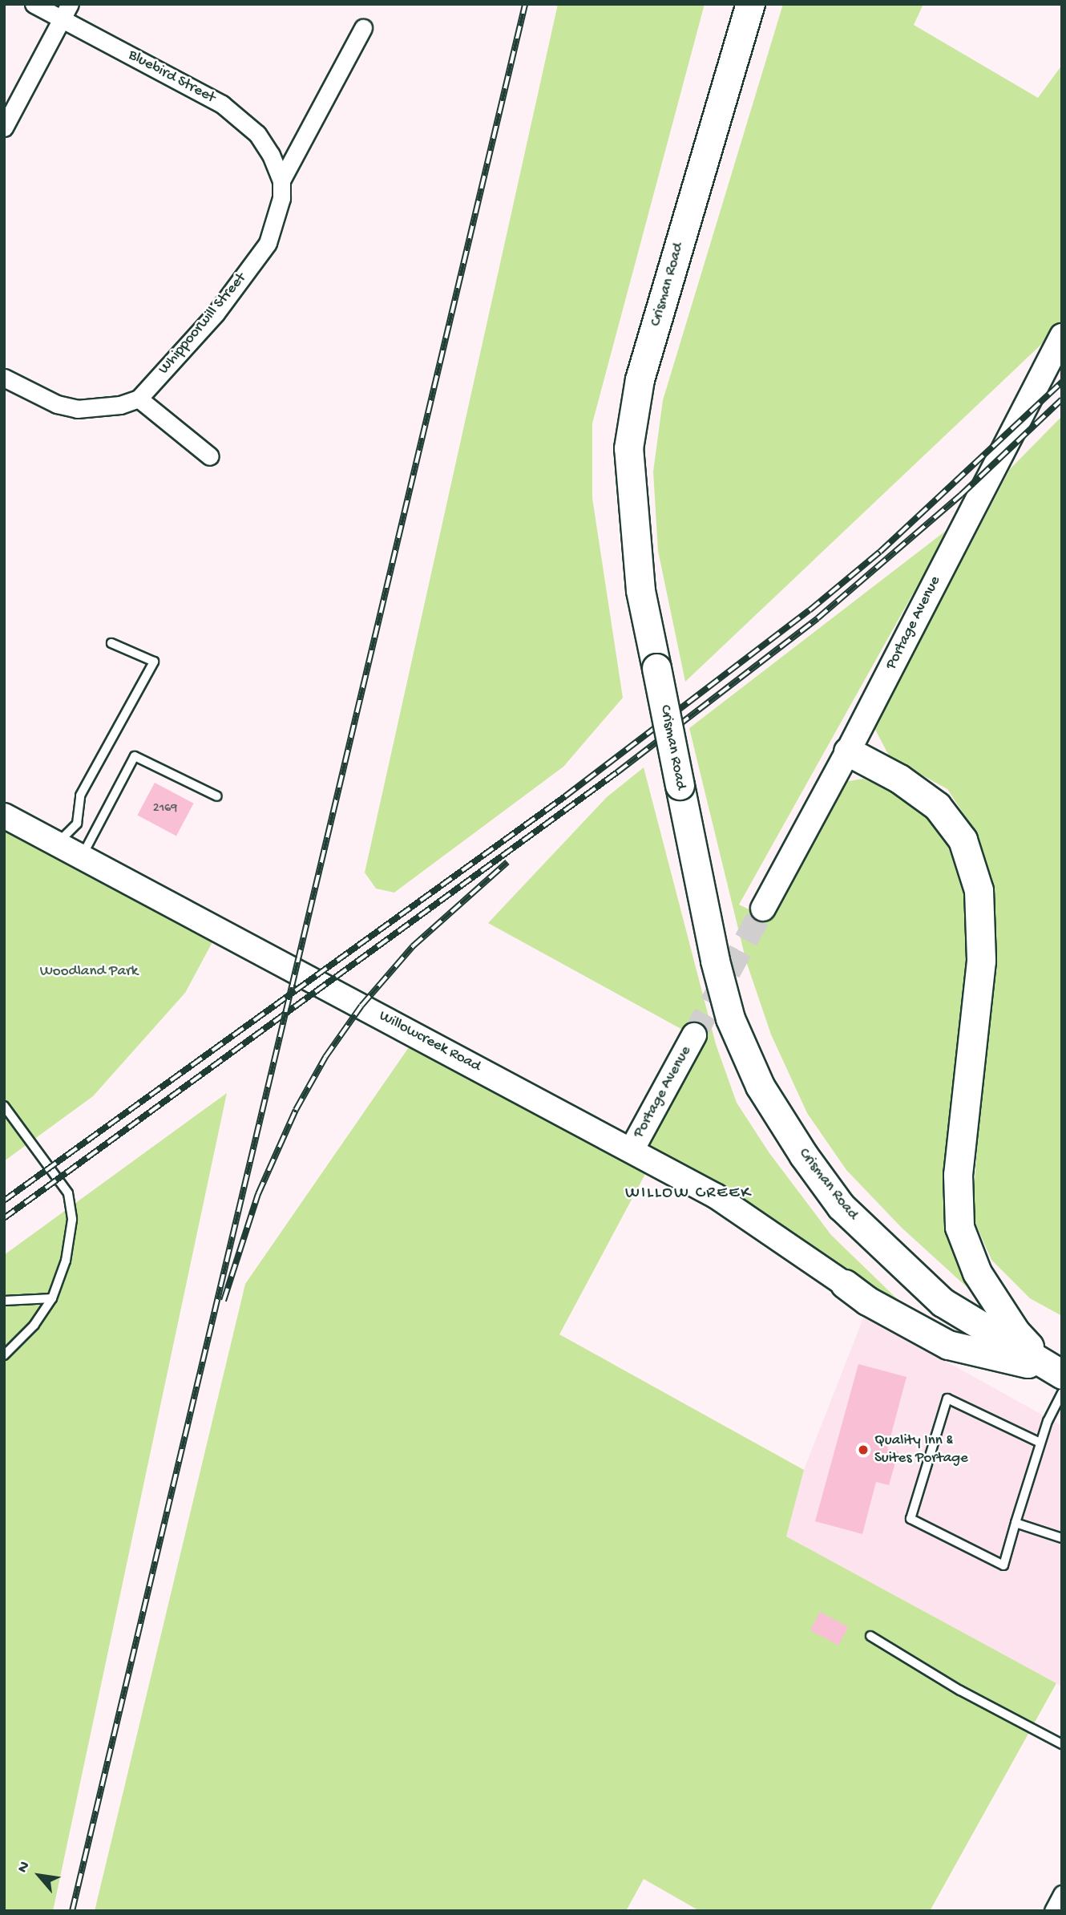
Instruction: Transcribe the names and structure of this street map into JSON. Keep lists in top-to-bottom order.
{
  "streets": {
    "main road": ["Crisman Road"],
    "street": [
      "Bluebird Street",
      "Whippoorwill Street",
      "Portage Avenue",
      "Willowcreek Road"
    ]
  },
  "crossings": [
    ["Bluebird Street", "Whippoorwill Street"],
    ["Portage Avenue", "Willowcreek Road"]
  ],
  "districts": ["WILLOW CREEK"],
  "parks": ["Woodland Park"],
  "places": ["Quality Inn & Suites Portage"],
  "house_numbers": ["2169"],
  "north": "top left"
}
